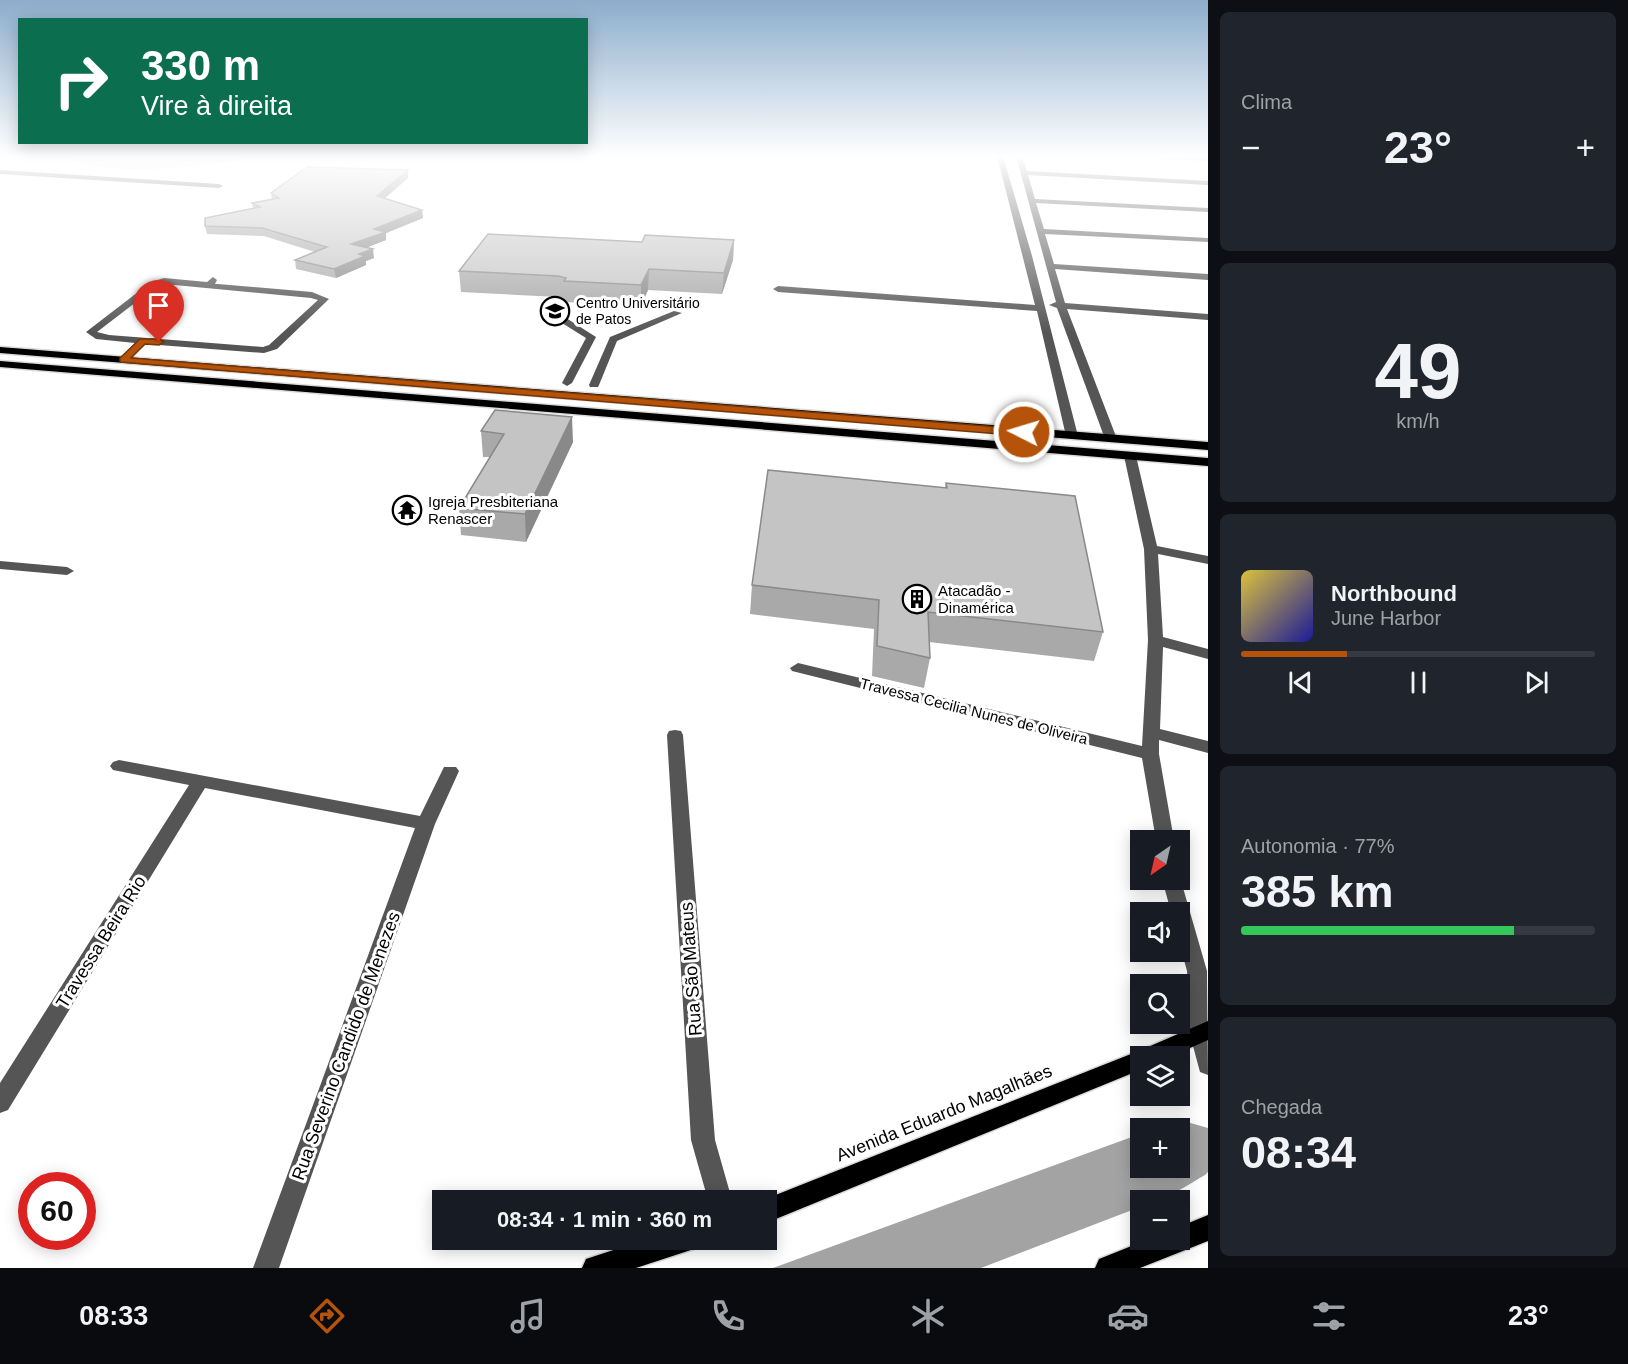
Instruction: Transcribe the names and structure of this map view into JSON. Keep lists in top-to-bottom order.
{
  "streets": {
    "main road": ["Avenida Eduardo Magalhães"],
    "street": [
      "Travessa Cecilia Nunes de Oliveira",
      "Travessa Beira Rio",
      "Rua São Mateus",
      "Rua Severino Candido de Menezes"
    ]
  },
  "places": {
    "school or university": ["Centro Universitário de Patos"],
    "temple": ["Igreja Presbiteriana Renascer"],
    "building": ["Atacadão - Dinamérica"]
  },
  "north": "bottom left",
  "page": {
    "tile": [
      "Clima",
      ["49", "km/h"],
      ["Autonomia · 77%", "385 km"],
      ["Chegada", "08:34"]
    ],
    "turn": ["330 m", "Vire à direita"],
    "heat": ["−", "23°", "+"],
    "song": ["Northbound", "June Harbor"],
    "map_buttons": ["+", "−"],
    "limit": "60",
    "trip": "08:34 · 1 min · 360 m",
    "tabs": ["08:33", "23°"]
  }
}
